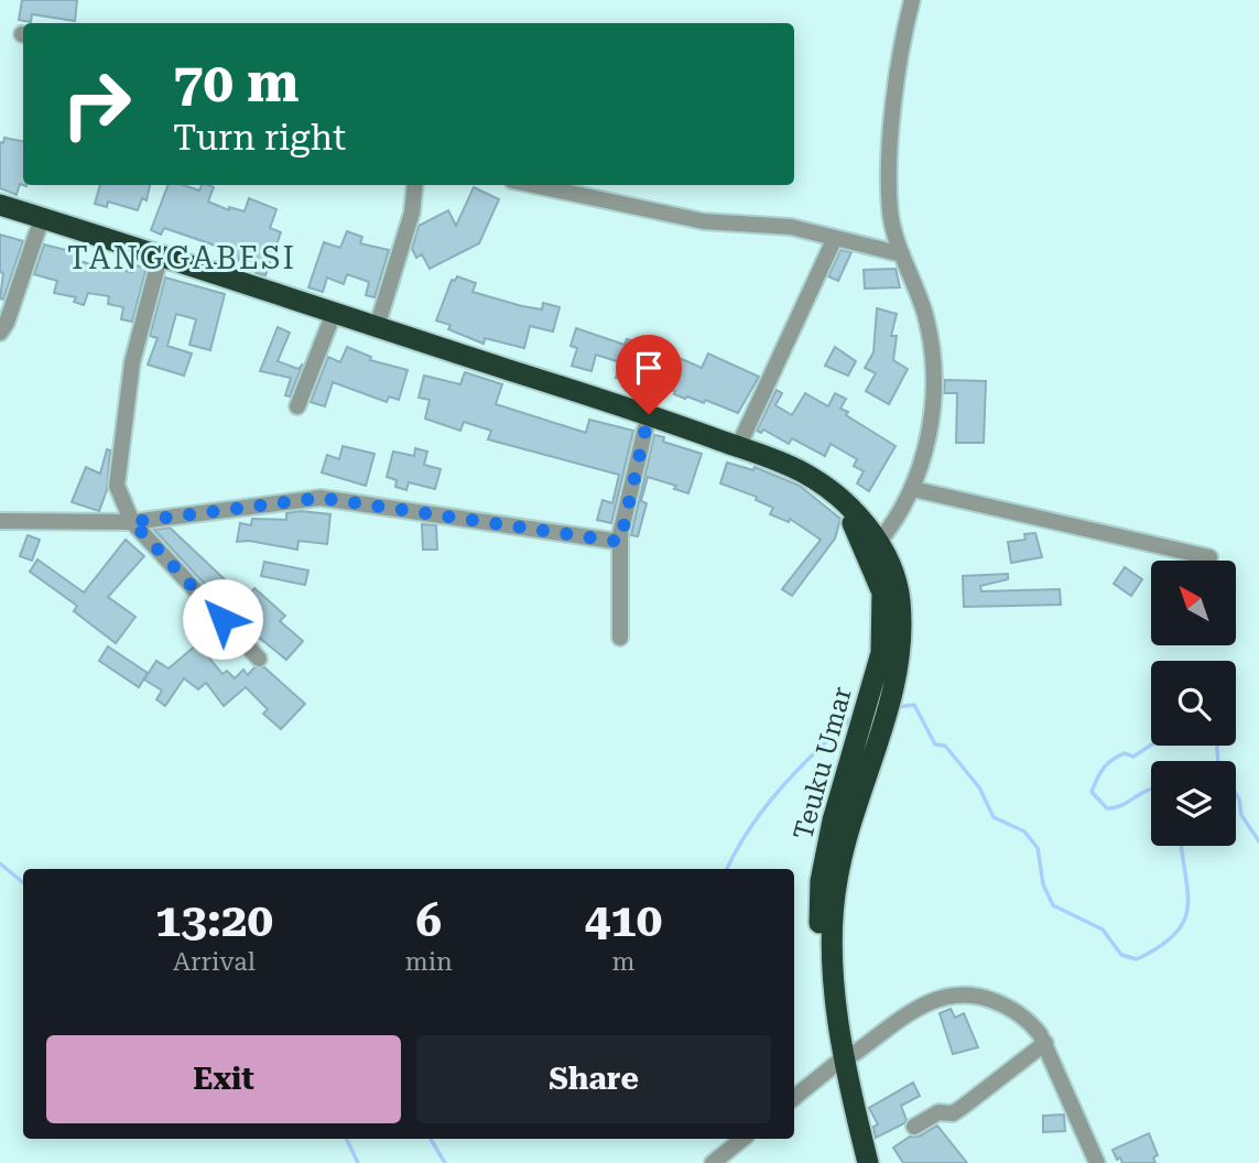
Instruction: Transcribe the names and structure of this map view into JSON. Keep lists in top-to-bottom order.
{
  "streets": {
    "highway": ["Teuku Umar"]
  },
  "districts": ["TANGGABESI"],
  "north": "top left",
  "page": {
    "turn": ["70 m", "Turn right"],
    "eta": [
      "13:20",
      "Arrival",
      "6",
      "min",
      "410",
      "m"
    ],
    "buttons": ["Exit", "Share"]
  }
}
